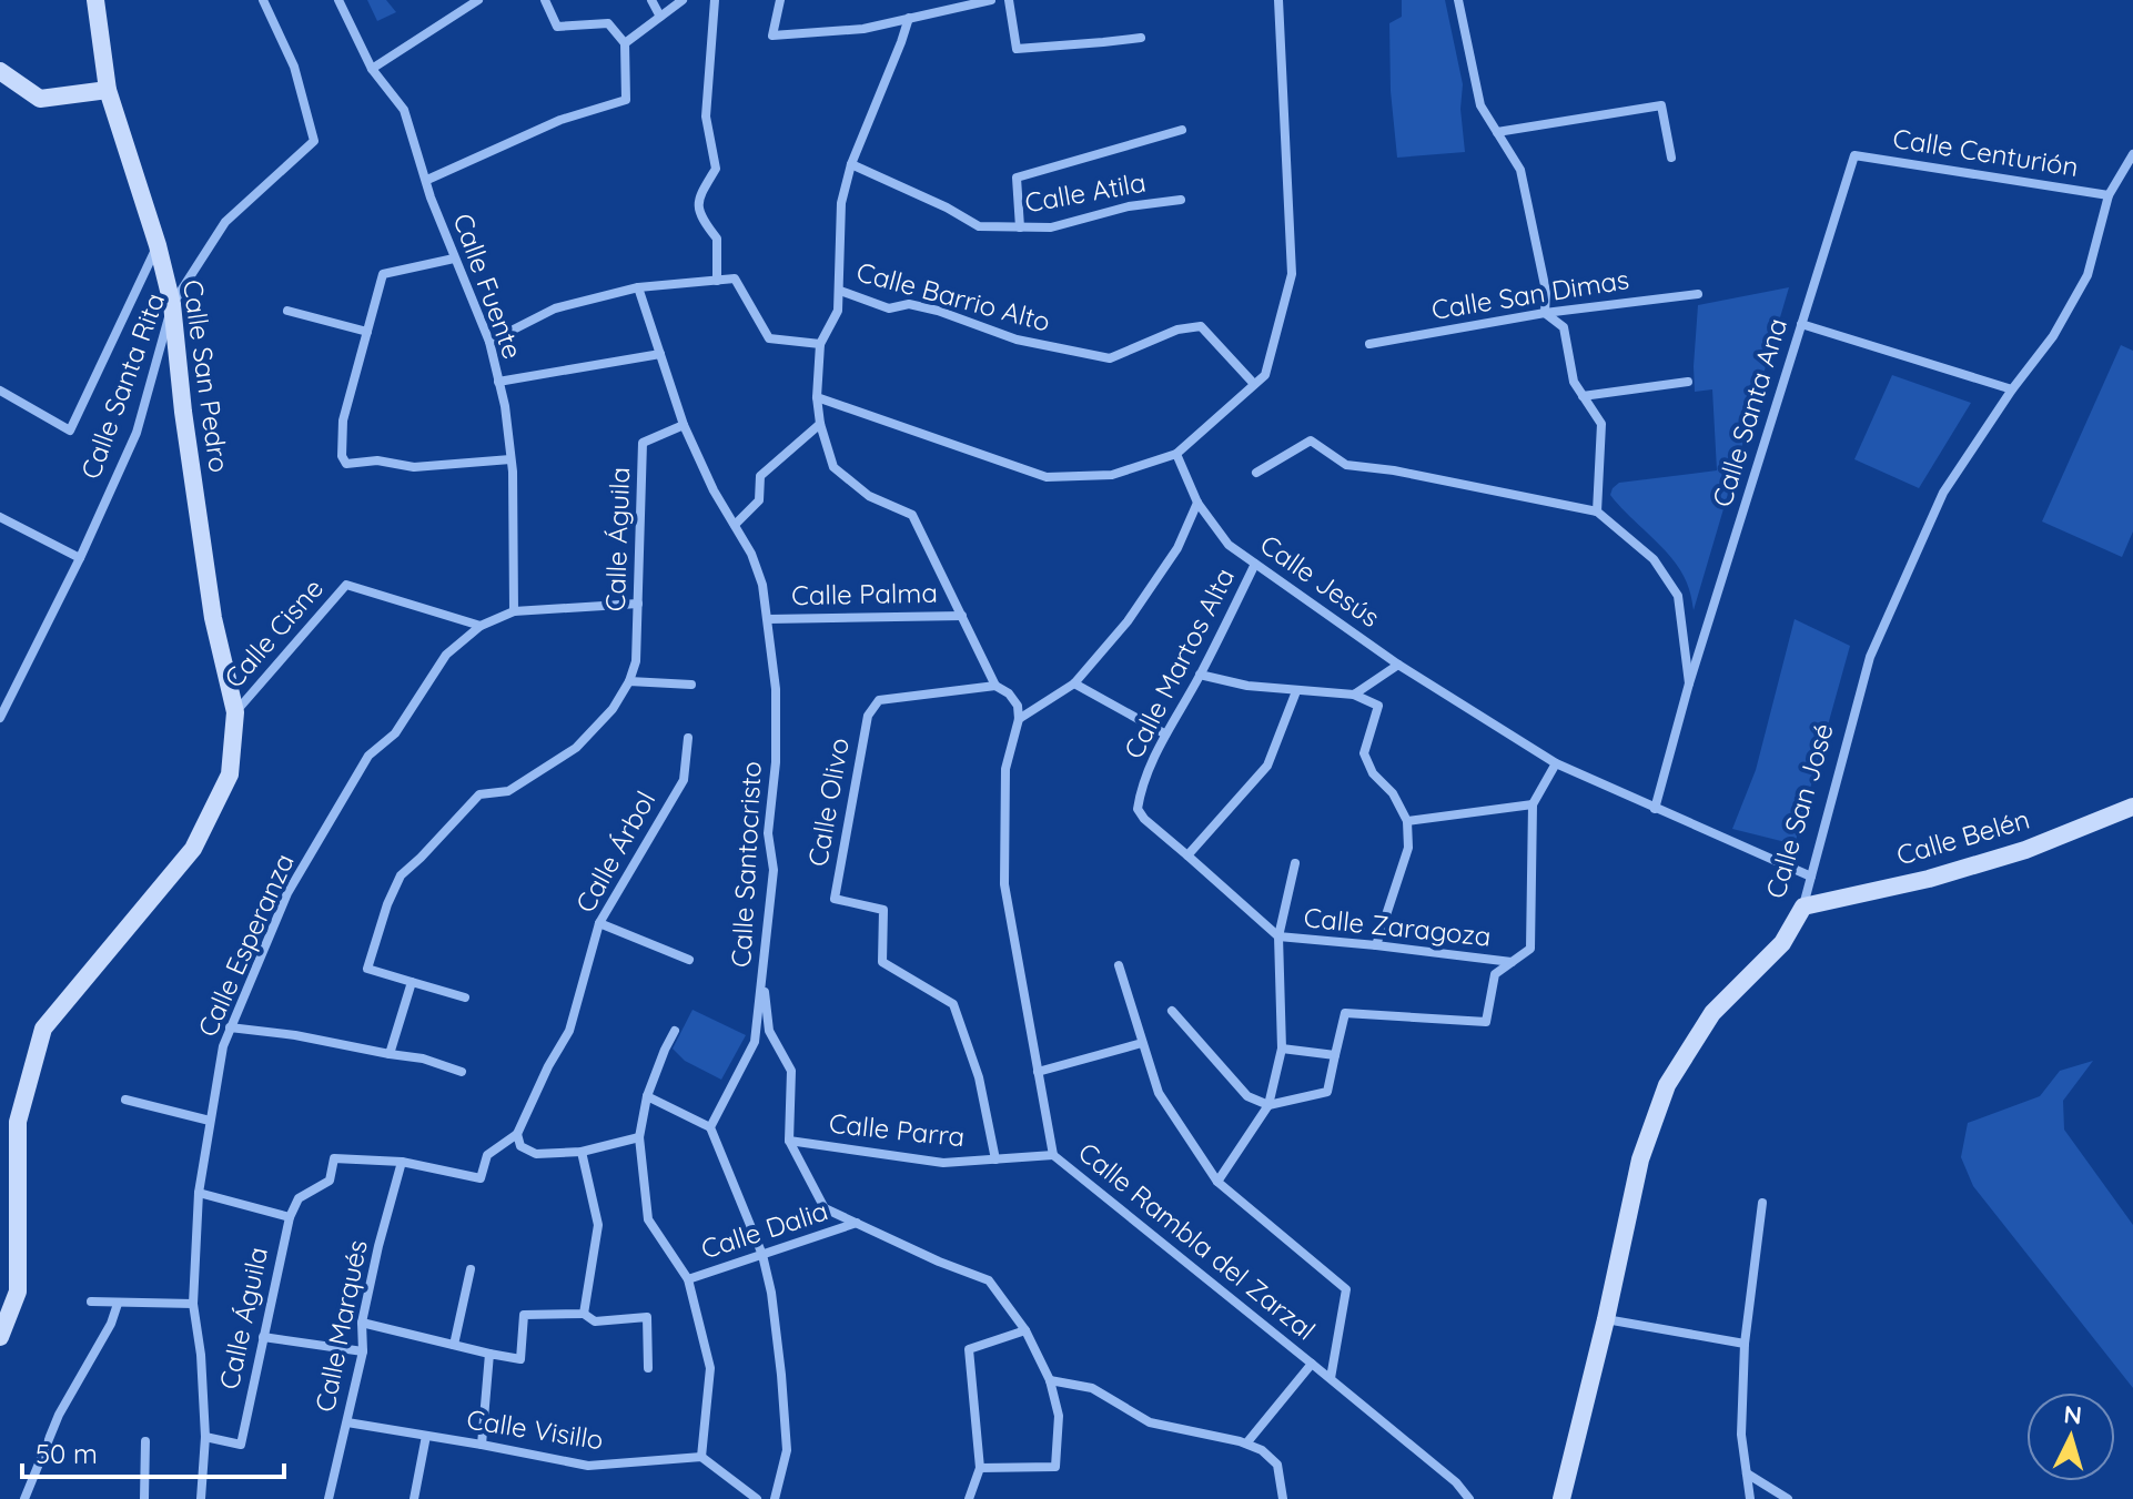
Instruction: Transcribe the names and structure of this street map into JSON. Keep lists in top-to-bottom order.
{
  "streets": {
    "street": [
      "Calle Centurión",
      "Calle Atila",
      "Calle Fuente",
      "Calle San Dimas",
      "Calle Barrio Alto",
      "Calle San Pedro",
      "Calle Santa Rita",
      "Calle Santa Ana",
      "Calle Águila",
      "Calle Jesús",
      "Calle Palma",
      "Calle Cisne",
      "Calle Martos Alta",
      "Calle Olivo",
      "Calle San José",
      "Calle Belén",
      "Calle Árbol",
      "Calle Santocristo",
      "Calle Zaragoza",
      "Calle Esperanza",
      "Calle Parra",
      "Calle Dalia",
      "Calle Rambla del Zarzal",
      "Calle Marqués",
      "Calle Visillo"
    ]
  },
  "crossings": [
    ["Calle Centurión", "Calle Santa Ana"],
    ["Calle Centurión", "Calle San José"],
    ["Calle Atila", "Calle Barrio Alto"],
    ["Calle San Pedro", "Calle Santa Rita"],
    ["Calle San Pedro", "Calle Cisne"],
    ["Calle Santa Ana", "Calle Jesús"],
    ["Calle Águila", "Calle Santocristo"],
    ["Calle Águila", "Calle Esperanza"],
    ["Calle Jesús", "Calle Martos Alta"],
    ["Calle Jesús", "Calle San José"],
    ["Calle Palma", "Calle Santocristo"],
    ["Calle Cisne", "Calle Esperanza"],
    ["Calle Martos Alta", "Calle Zaragoza"],
    ["Calle Olivo", "Calle Parra"],
    ["Calle San José", "Calle Belén"],
    ["Calle Parra", "Calle Rambla del Zarzal"],
    ["Calle Marqués", "Calle Visillo"]
  ],
  "scale_bar": "50 m",
  "north": "top"
}
